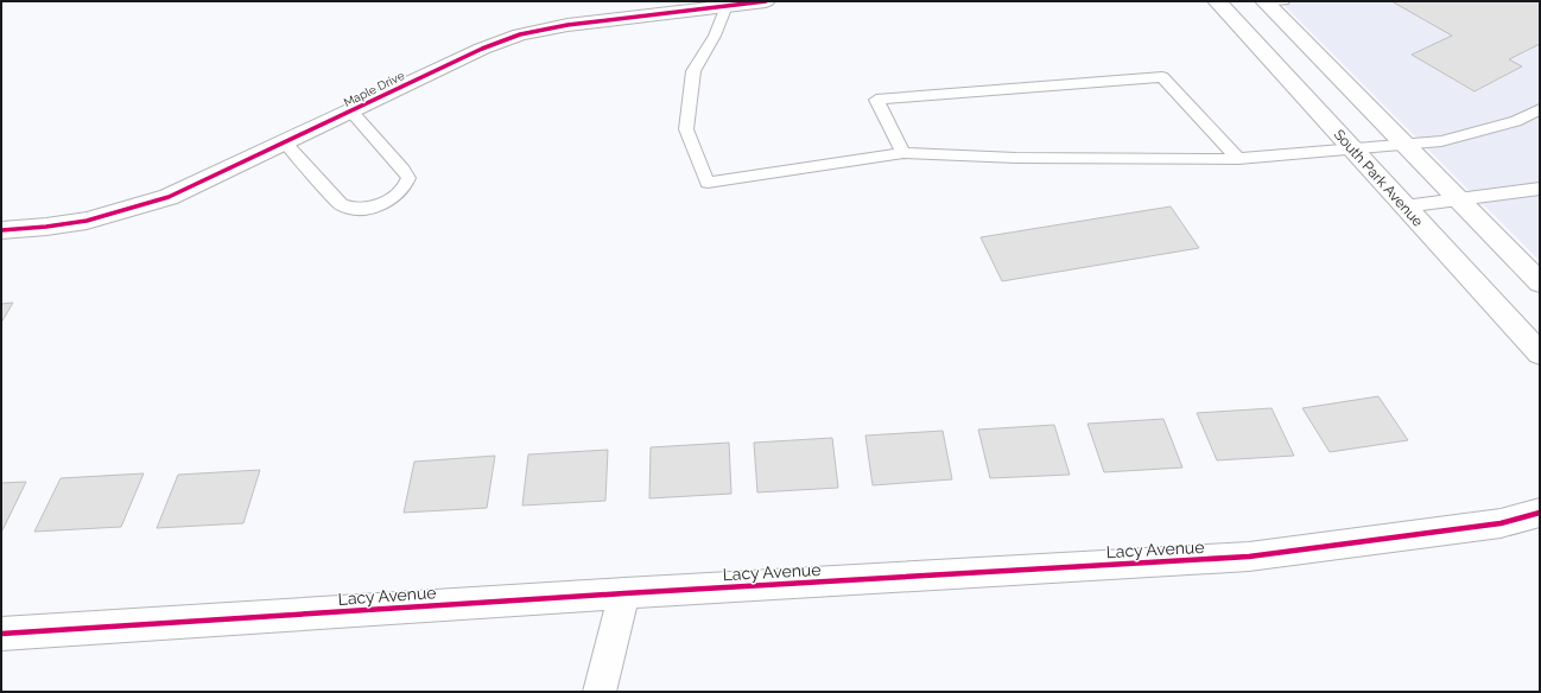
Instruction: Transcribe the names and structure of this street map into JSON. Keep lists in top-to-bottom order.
{
  "streets": {
    "street": ["Maple Drive", "South Park Avenue", "Lacy Avenue"]
  }
}
